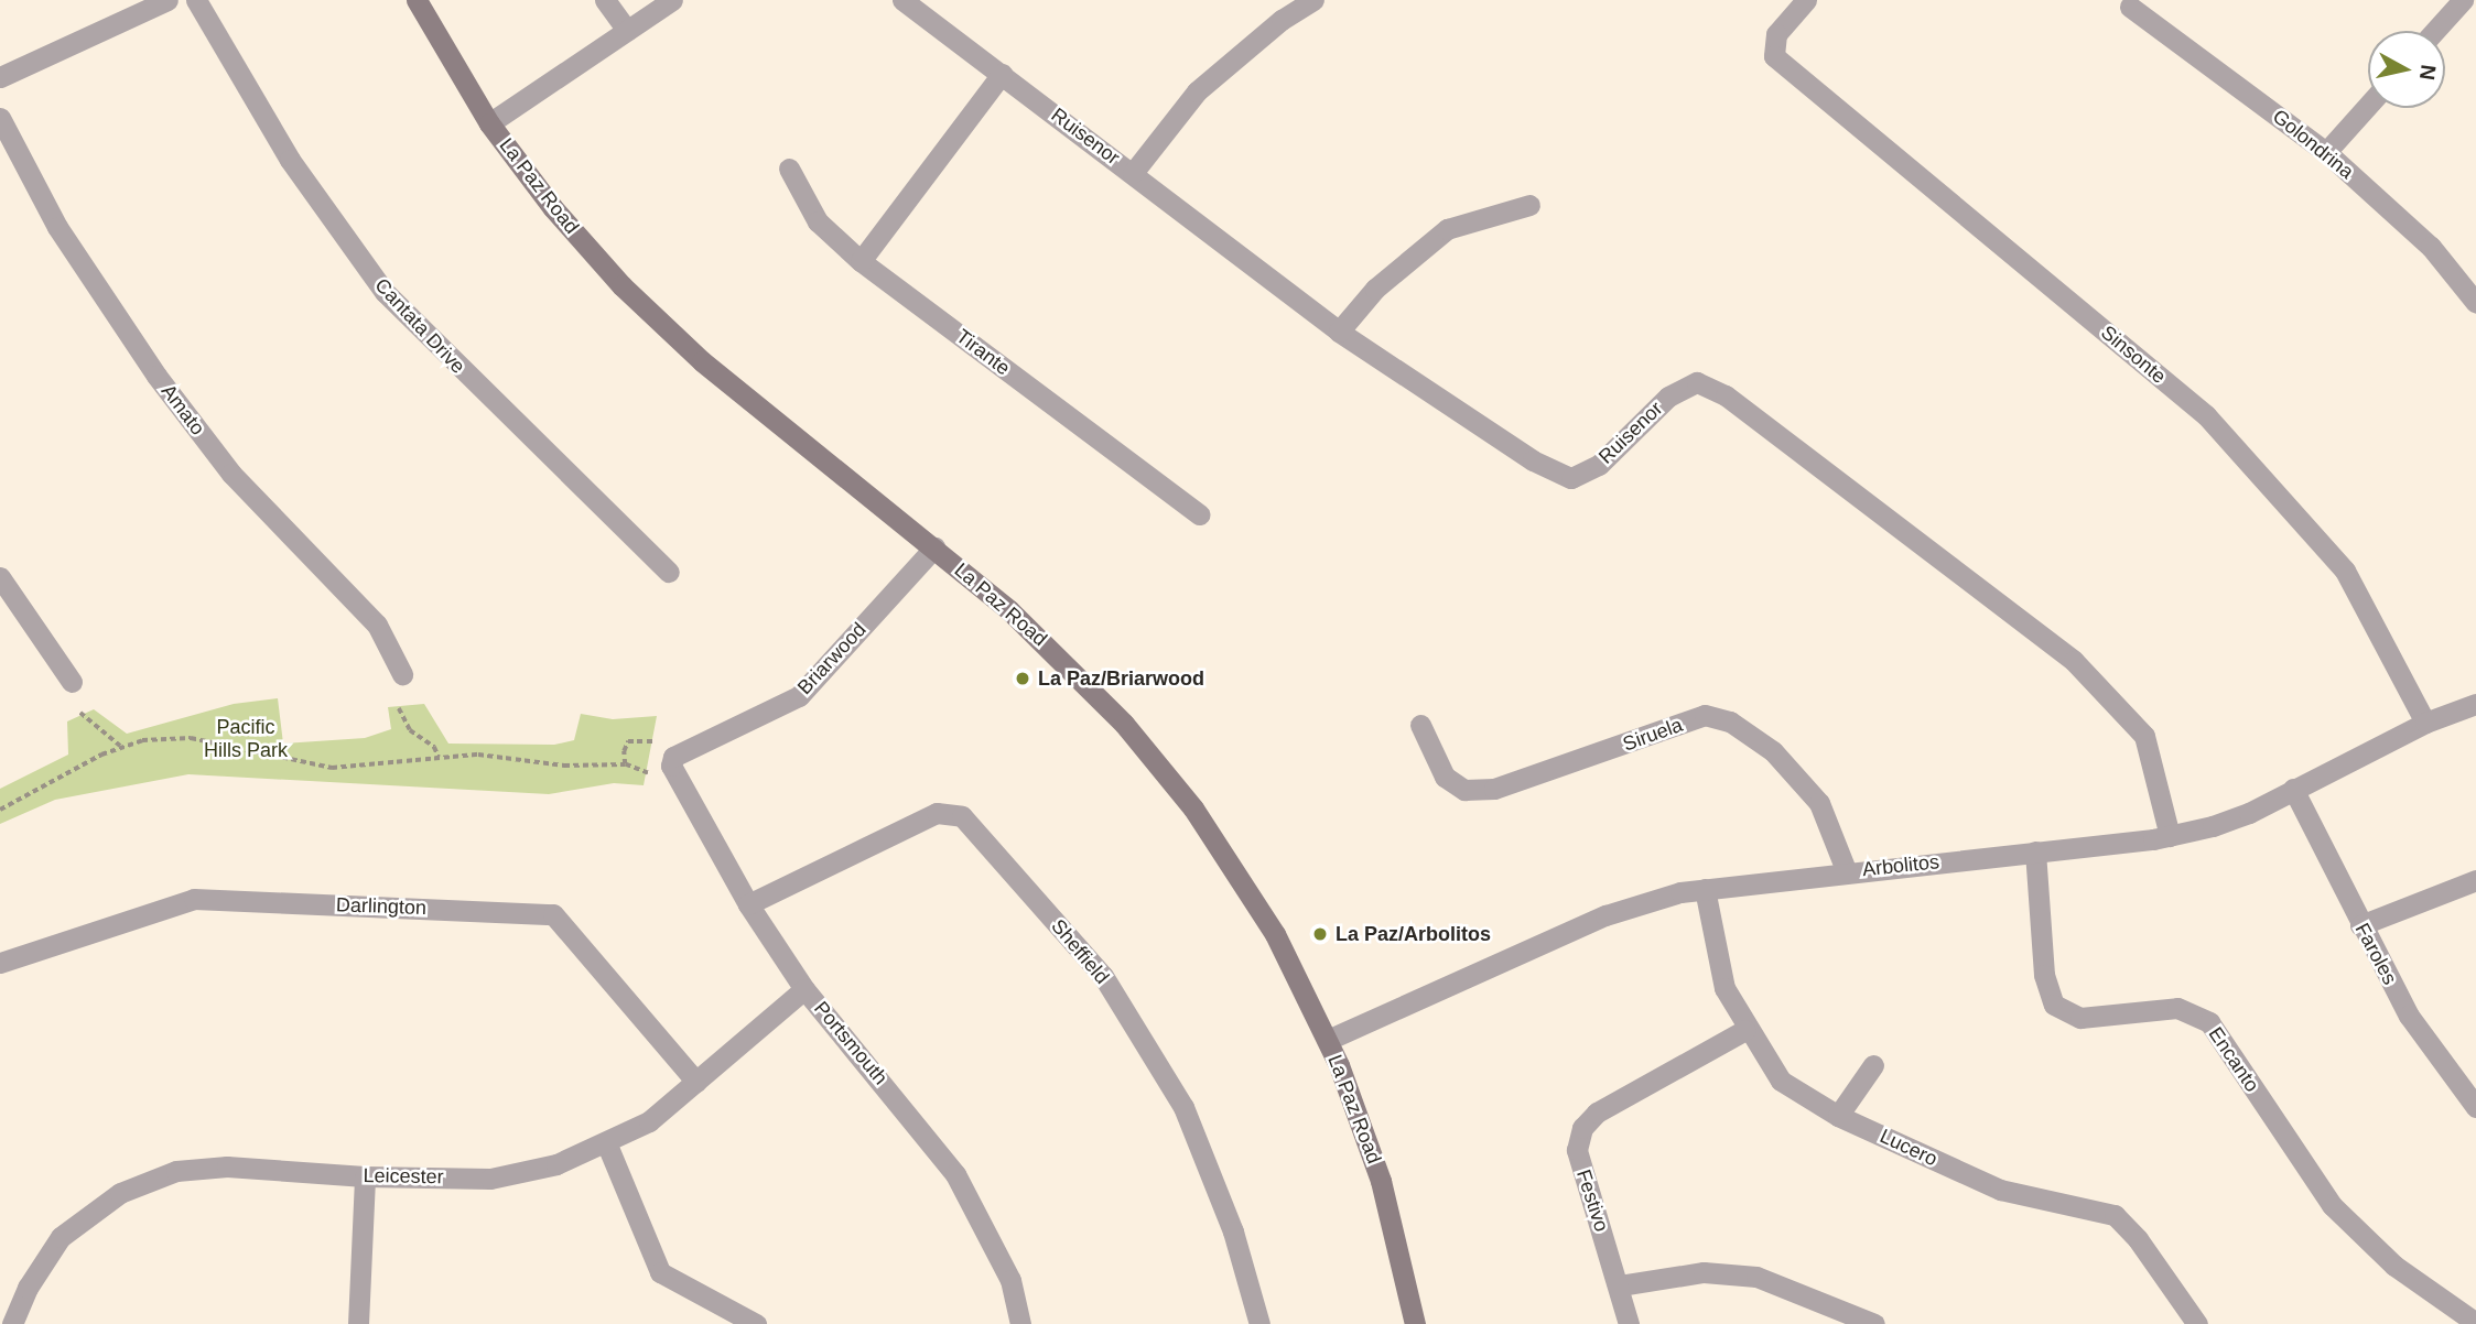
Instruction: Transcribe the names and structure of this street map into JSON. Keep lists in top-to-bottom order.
{
  "streets": {
    "main road": ["La Paz Road"],
    "street": [
      "Ruisenor",
      "Golondrina",
      "Cantata Drive",
      "Tirante",
      "Sinsonte",
      "Amato",
      "Briarwood",
      "Siruela",
      "Arbolitos",
      "Darlington",
      "Sheffield",
      "Faroles",
      "Portsmouth",
      "Encanto",
      "Lucero",
      "Leicester",
      "Festivo"
    ]
  },
  "crossings": [
    ["Ruisenor", "Arbolitos"],
    ["La Paz Road", "Briarwood"],
    ["La Paz Road", "Arbolitos"],
    ["Sinsonte", "Arbolitos"],
    ["Briarwood", "Portsmouth"],
    ["Siruela", "Arbolitos"],
    ["Arbolitos", "Faroles"],
    ["Arbolitos", "Encanto"],
    ["Arbolitos", "Lucero"],
    ["Darlington", "Leicester"],
    ["Sheffield", "Portsmouth"],
    ["Portsmouth", "Leicester"],
    ["Lucero", "Festivo"]
  ],
  "parks": ["Pacific Hills Park"],
  "places": ["La Paz/Briarwood", "La Paz/Arbolitos"],
  "north": "right"
}
